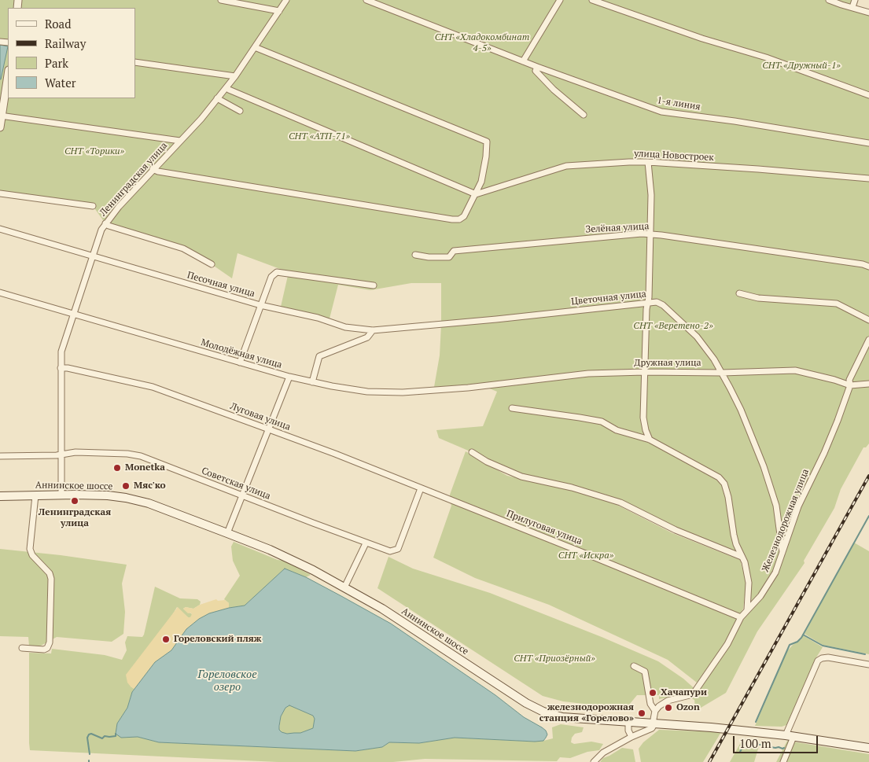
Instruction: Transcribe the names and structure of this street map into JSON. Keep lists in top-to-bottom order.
{
  "streets": {
    "main road": ["Аннинское шоссе"],
    "street": [
      "1-я линия",
      "улица Новостроек",
      "Ленинградская улица",
      "Зелёная улица",
      "Песочная улица",
      "Цветочная улица",
      "Молодёжная улица",
      "Дружная улица",
      "Луговая улица",
      "Советская улица",
      "Железнодорожная улица",
      "Прилуговая улица"
    ]
  },
  "crossings": [
    ["Ленинградская улица", "Песочная улица"],
    ["Ленинградская улица", "Молодёжная улица"],
    ["Ленинградская улица", "Луговая улица"],
    ["Ленинградская улица", "Советская улица"],
    ["Ленинградская улица", "Аннинское шоссе"],
    ["Песочная улица", "Цветочная улица"],
    ["Цветочная улица", "Дружная улица"],
    ["Цветочная улица", "Железнодорожная улица"],
    ["Молодёжная улица", "Дружная улица"],
    ["Дружная улица", "Железнодорожная улица"],
    ["Луговая улица", "Советская улица"],
    ["Луговая улица", "Прилуговая улица"],
    ["Железнодорожная улица", "Прилуговая улица"]
  ],
  "water": ["Гореловское озеро"],
  "parks": [
    "СНТ «Хладокомбинат 4-5»",
    "СНТ «Дружный-1»",
    "СНТ «АТП-71»",
    "СНТ «Торики»",
    "СНТ «Веретено-2»",
    "СНТ «Искра»",
    "СНТ «Приозёрный»"
  ],
  "places": [
    "Monetka",
    "Мяс'ко",
    "Ленинградская улица",
    "Гореловский пляж",
    "Хачапури",
    "Ozon",
    "железнодорожная станция «Горелово»"
  ],
  "legend": [
    "Road",
    "Railway",
    "Park",
    "Water"
  ],
  "scale_bar": "100 m"
}
